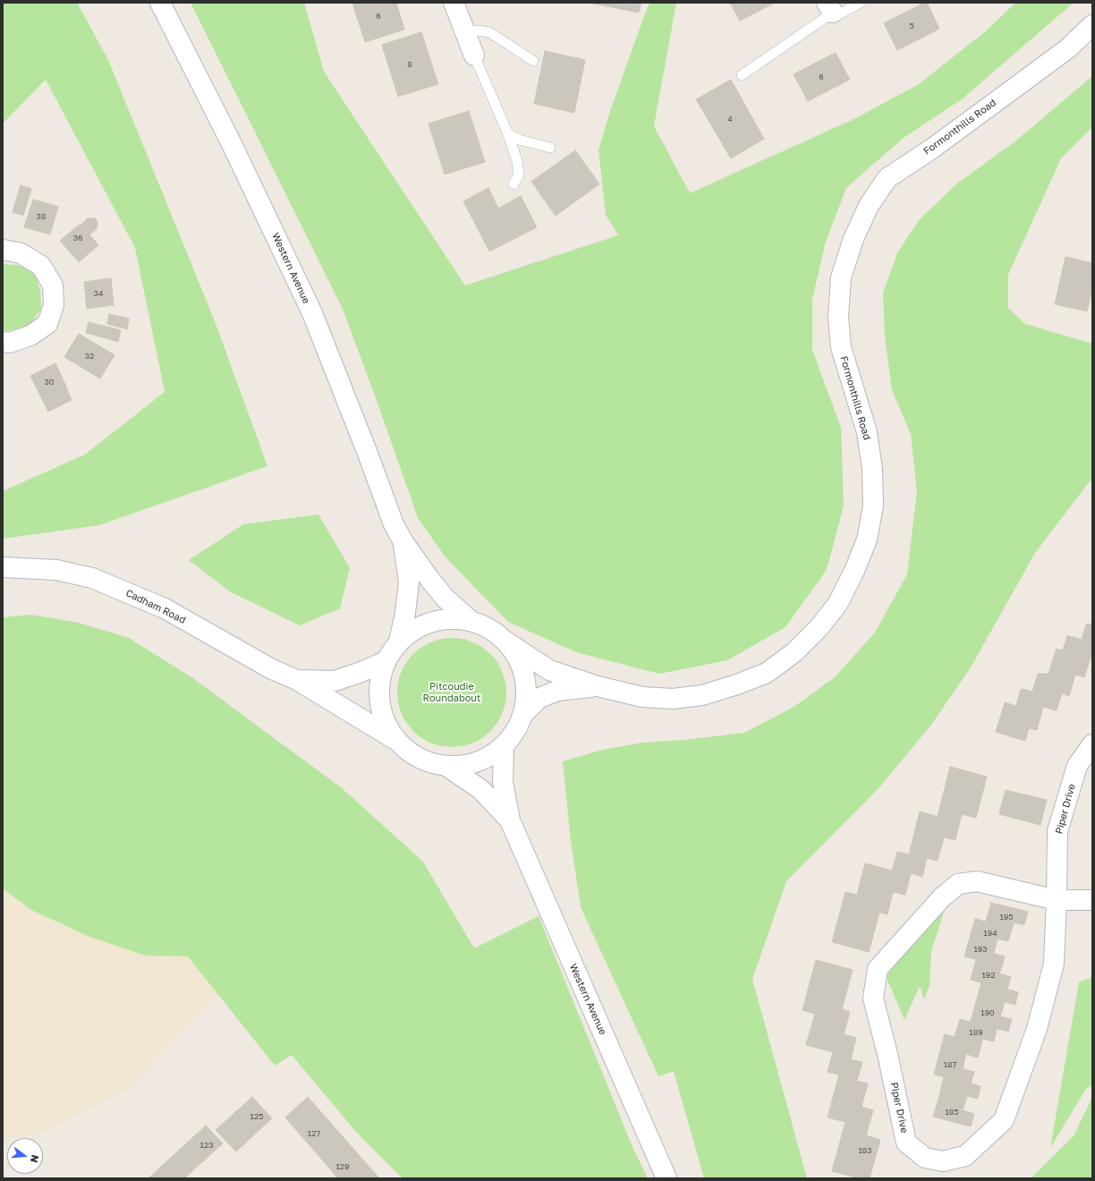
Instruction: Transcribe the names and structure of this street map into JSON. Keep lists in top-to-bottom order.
{
  "streets": {
    "street": [
      "Formonthills Road",
      "Western Avenue",
      "Cadham Road",
      "Piper Drive"
    ]
  },
  "parks": ["Pitcoudie Roundabout"],
  "house_numbers": [
    "6",
    "5",
    "8",
    "6",
    "4",
    "38",
    "36",
    "34",
    "32",
    "30",
    "195",
    "194",
    "193",
    "192",
    "190",
    "189",
    "187",
    "185",
    "125",
    "127",
    "123",
    "183",
    "129"
  ],
  "north": "right"
}
